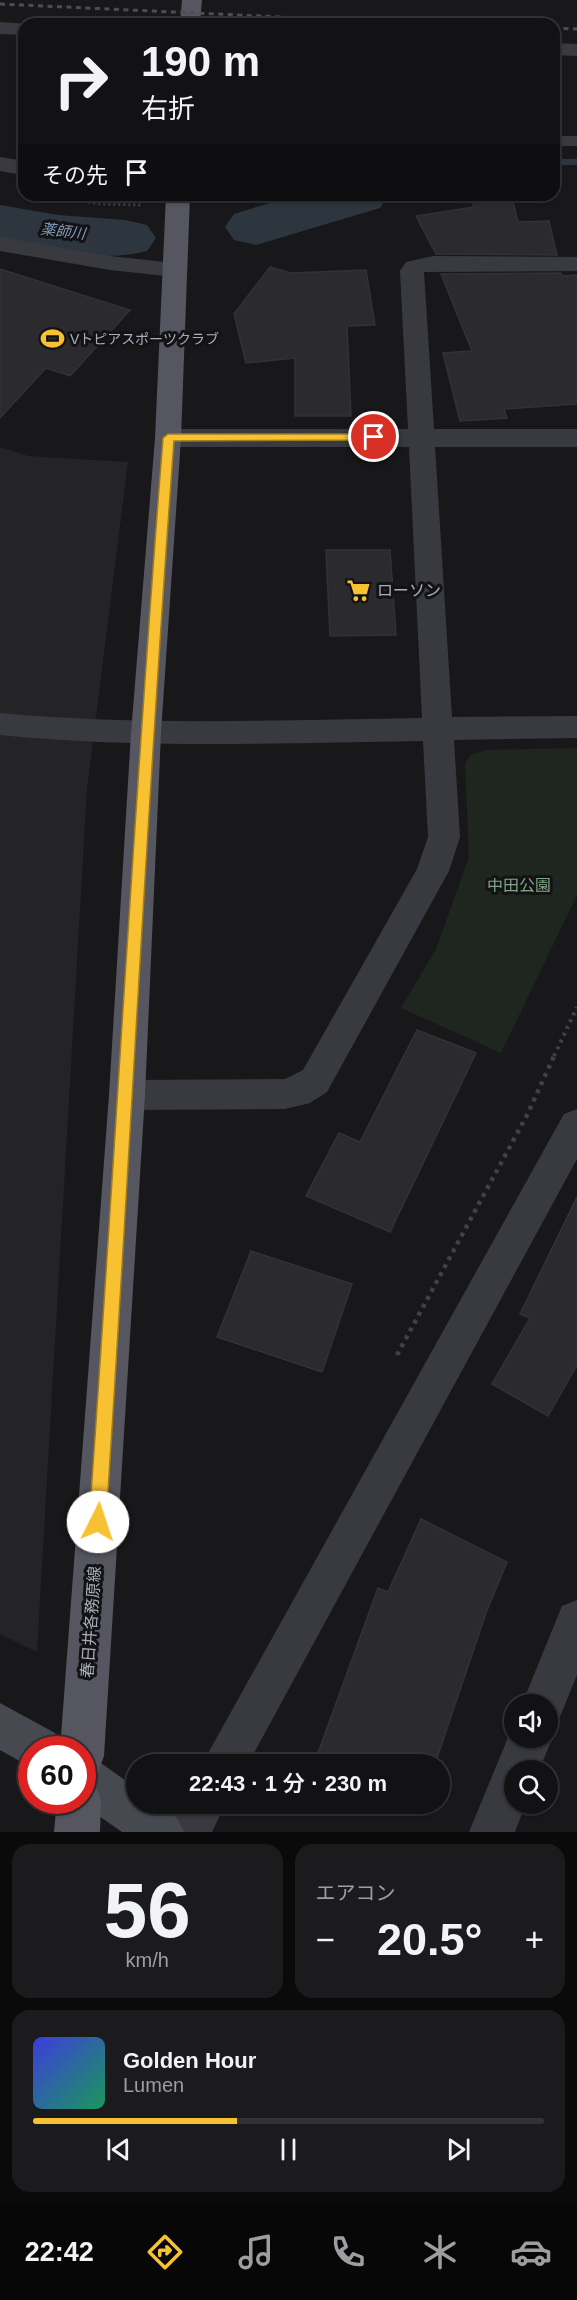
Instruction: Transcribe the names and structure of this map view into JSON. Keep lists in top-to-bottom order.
{
  "streets": {
    "main road": ["春日井各務原線"]
  },
  "water": ["薬師川"],
  "parks": ["中田公園"],
  "places": {
    "sports": ["Vトピアスポーツクラブ"],
    "supermarket": ["ローソン"]
  },
  "page": {
    "turn": ["190 m", "右折"],
    "then": "その先",
    "limit": "60",
    "trip": "22:43 · 1 分 · 230 m",
    "tile": [
      ["56", "km/h"],
      "エアコン"
    ],
    "heat": ["−", "20.5°", "+"],
    "song": ["Golden Hour", "Lumen"],
    "tabs": "22:42"
  }
}
